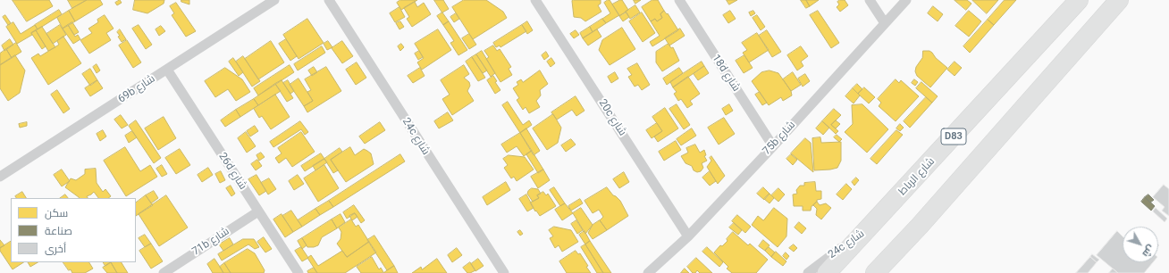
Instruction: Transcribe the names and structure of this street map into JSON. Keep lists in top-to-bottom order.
{
  "streets": {
    "highway": ["D83", "شارع الرباط"],
    "street": [
      "18d شارع",
      "69b شارع",
      "20c شارع",
      "24c شارع",
      "75b شارع",
      "26d شارع",
      "71b شارع"
    ]
  },
  "crossings": [
    ["18d شارع", "75b شارع"],
    ["69b شارع", "26d شارع"],
    ["20c شارع", "75b شارع"],
    ["24c شارع", "شارع الرباط"],
    ["26d شارع", "71b شارع"]
  ],
  "legend": ["سكن", "صناعة", "أخرى"],
  "north": "bottom right"
}
